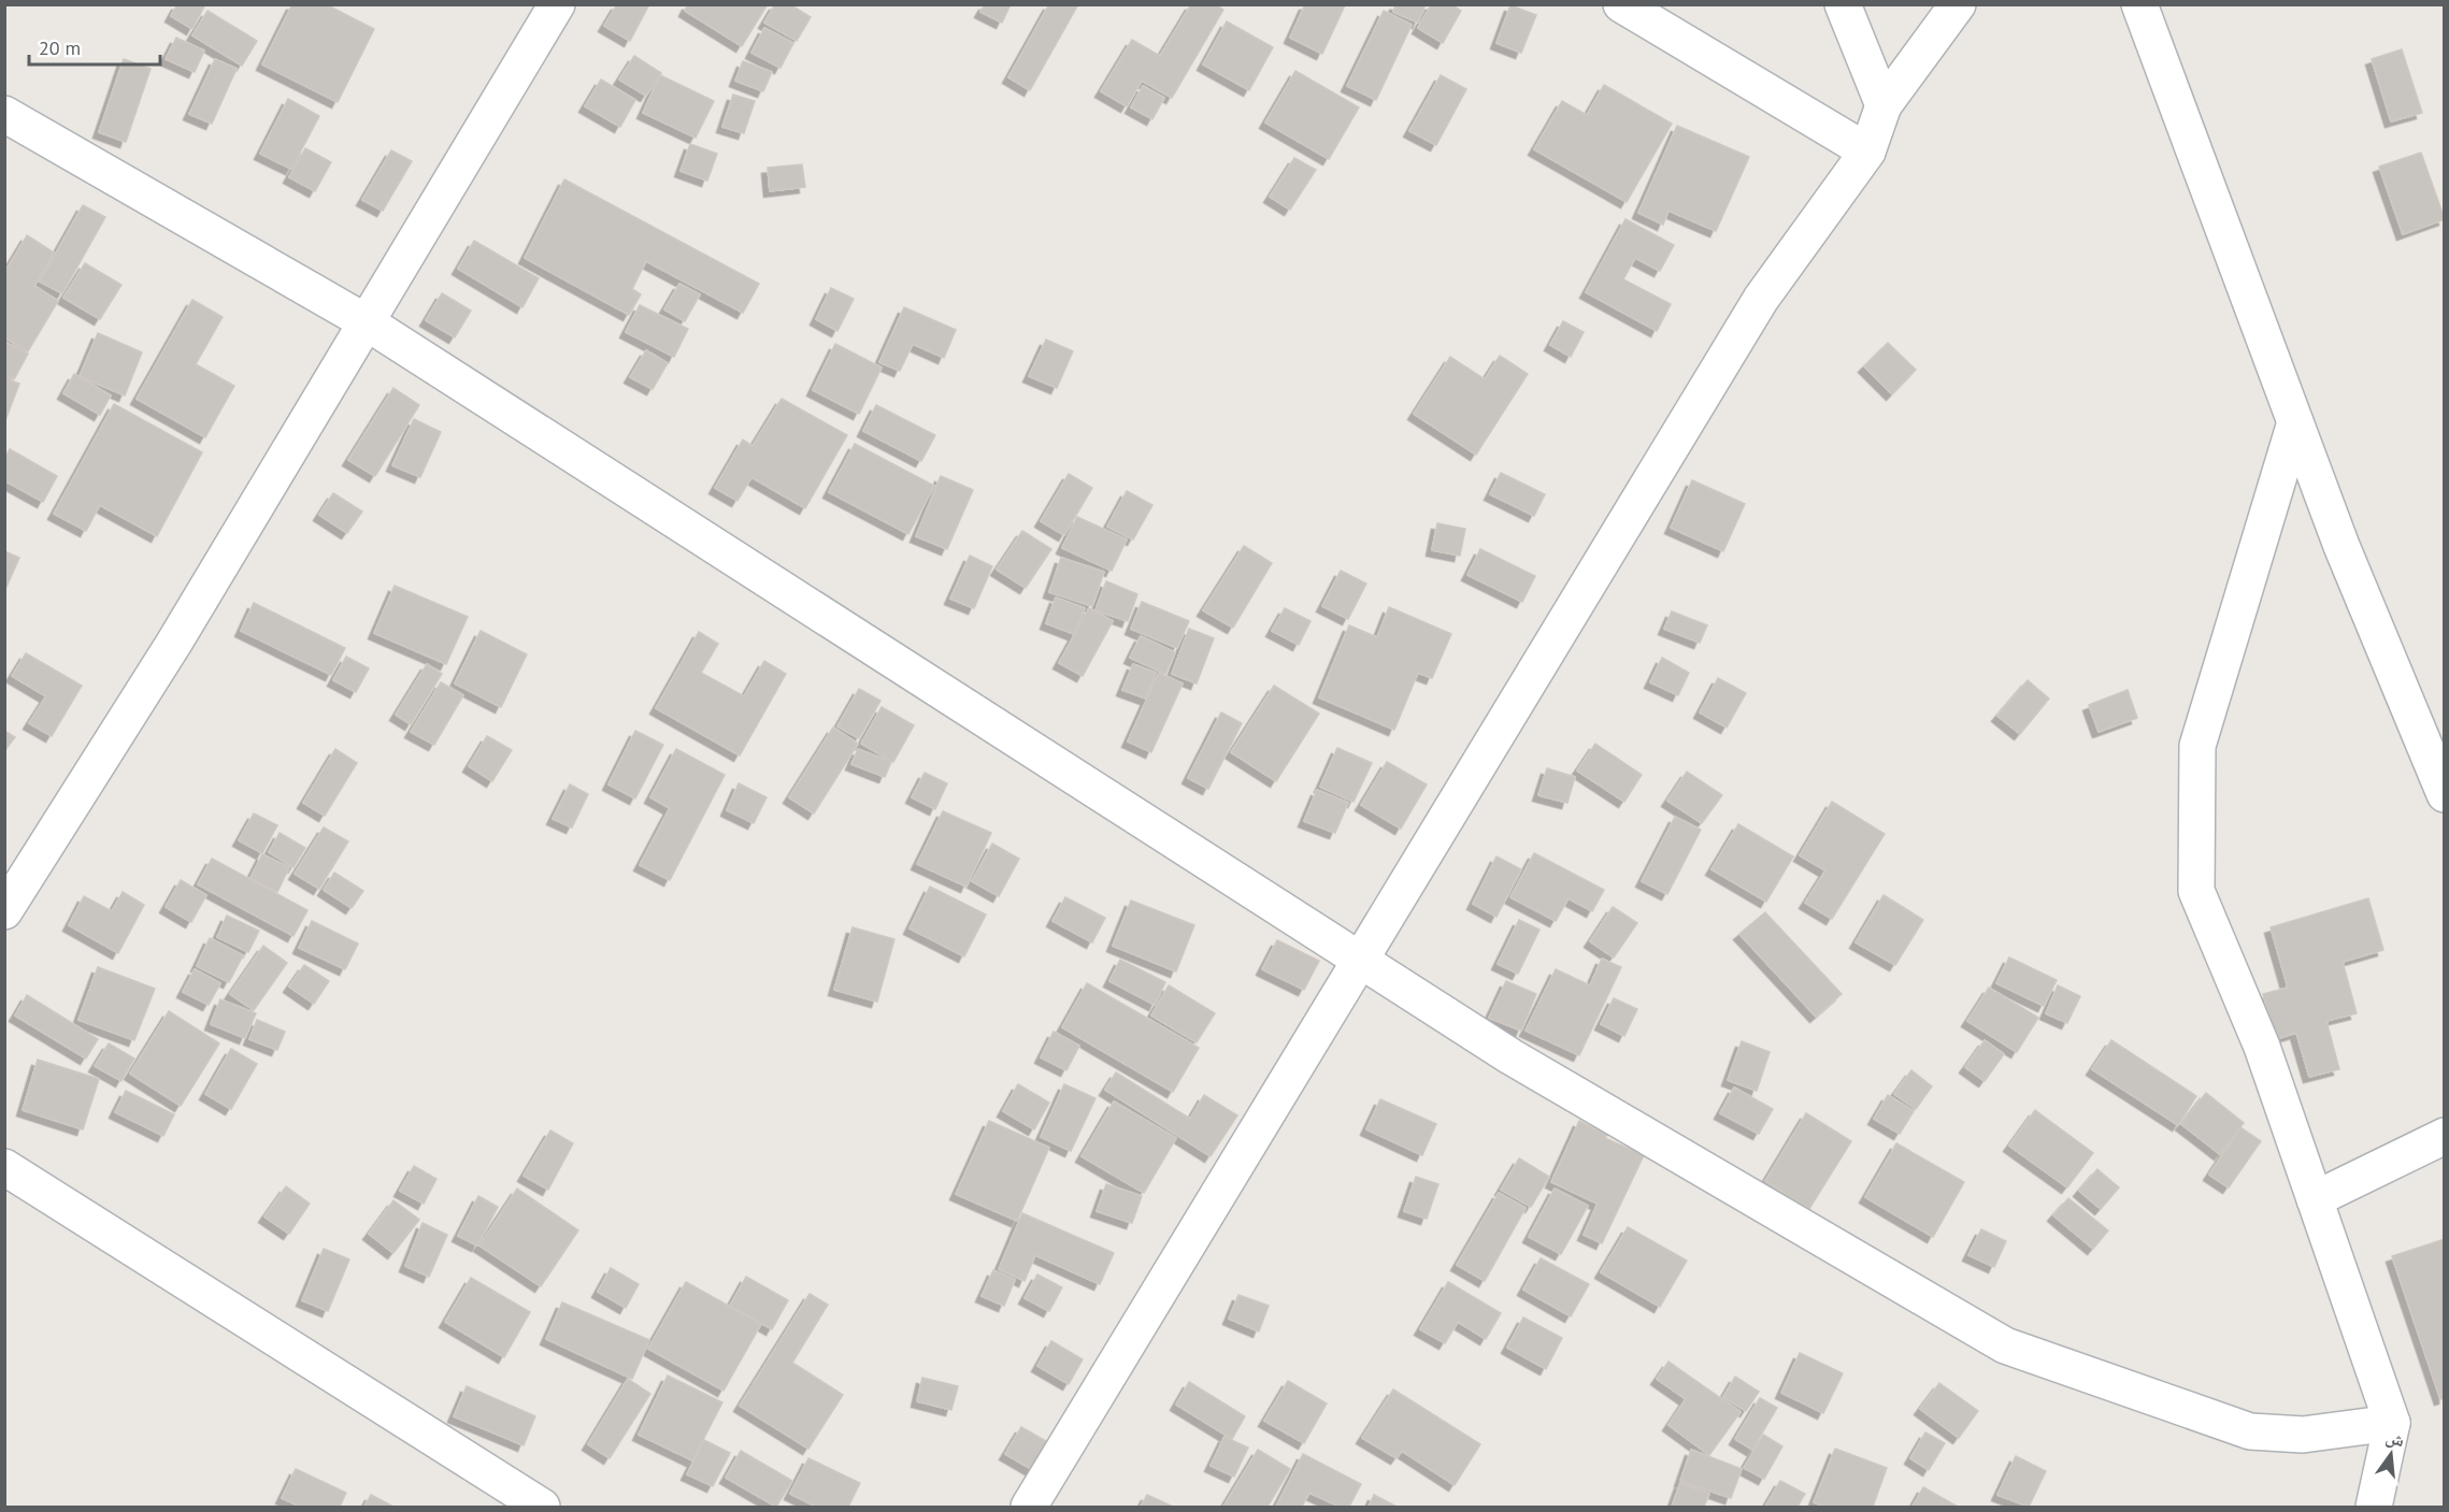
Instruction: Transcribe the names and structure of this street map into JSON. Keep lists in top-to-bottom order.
{
  "scale_bar": "20 m",
  "north": "top"
}
